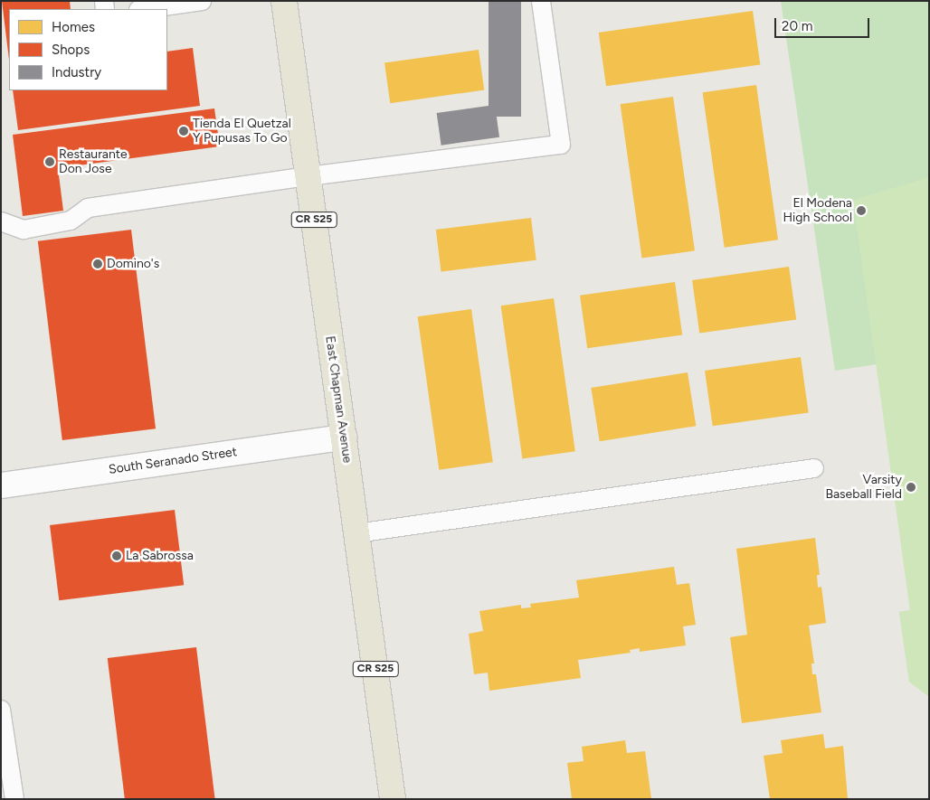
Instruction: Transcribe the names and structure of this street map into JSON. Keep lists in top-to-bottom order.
{
  "streets": {
    "main road": ["CR S25", "East Chapman Avenue"],
    "street": ["South Seranado Street"]
  },
  "crossings": [
    ["East Chapman Avenue", "South Seranado Street"]
  ],
  "places": [
    "Tienda El Quetzal Y Pupusas To Go",
    "Restaurante Don Jose",
    "El Modena High School",
    "Domino's",
    "Varsity Baseball Field",
    "La Sabrossa"
  ],
  "legend": ["Homes", "Shops", "Industry"],
  "scale_bar": "20 m"
}
